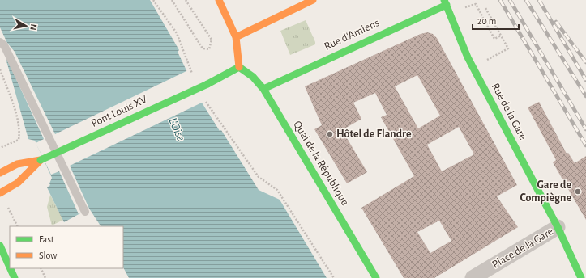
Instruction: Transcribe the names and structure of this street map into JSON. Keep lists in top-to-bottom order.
{
  "streets": {
    "street": [
      "Rue d'Amiens",
      "Pont Louis XV",
      "Rue de la Gare",
      "Quai de la République",
      "Place de la Gare"
    ]
  },
  "crossings": [
    ["Rue d'Amiens", "Rue de la Gare"],
    ["Rue d'Amiens", "Quai de la République"],
    ["Pont Louis XV", "Quai de la République"],
    ["Rue de la Gare", "Place de la Gare"]
  ],
  "water": ["L'Oise"],
  "places": ["Hôtel de Flandre", "Gare de Compiègne"],
  "legend": ["Fast", "Slow"],
  "scale_bar": "20 m",
  "north": "right"
}
